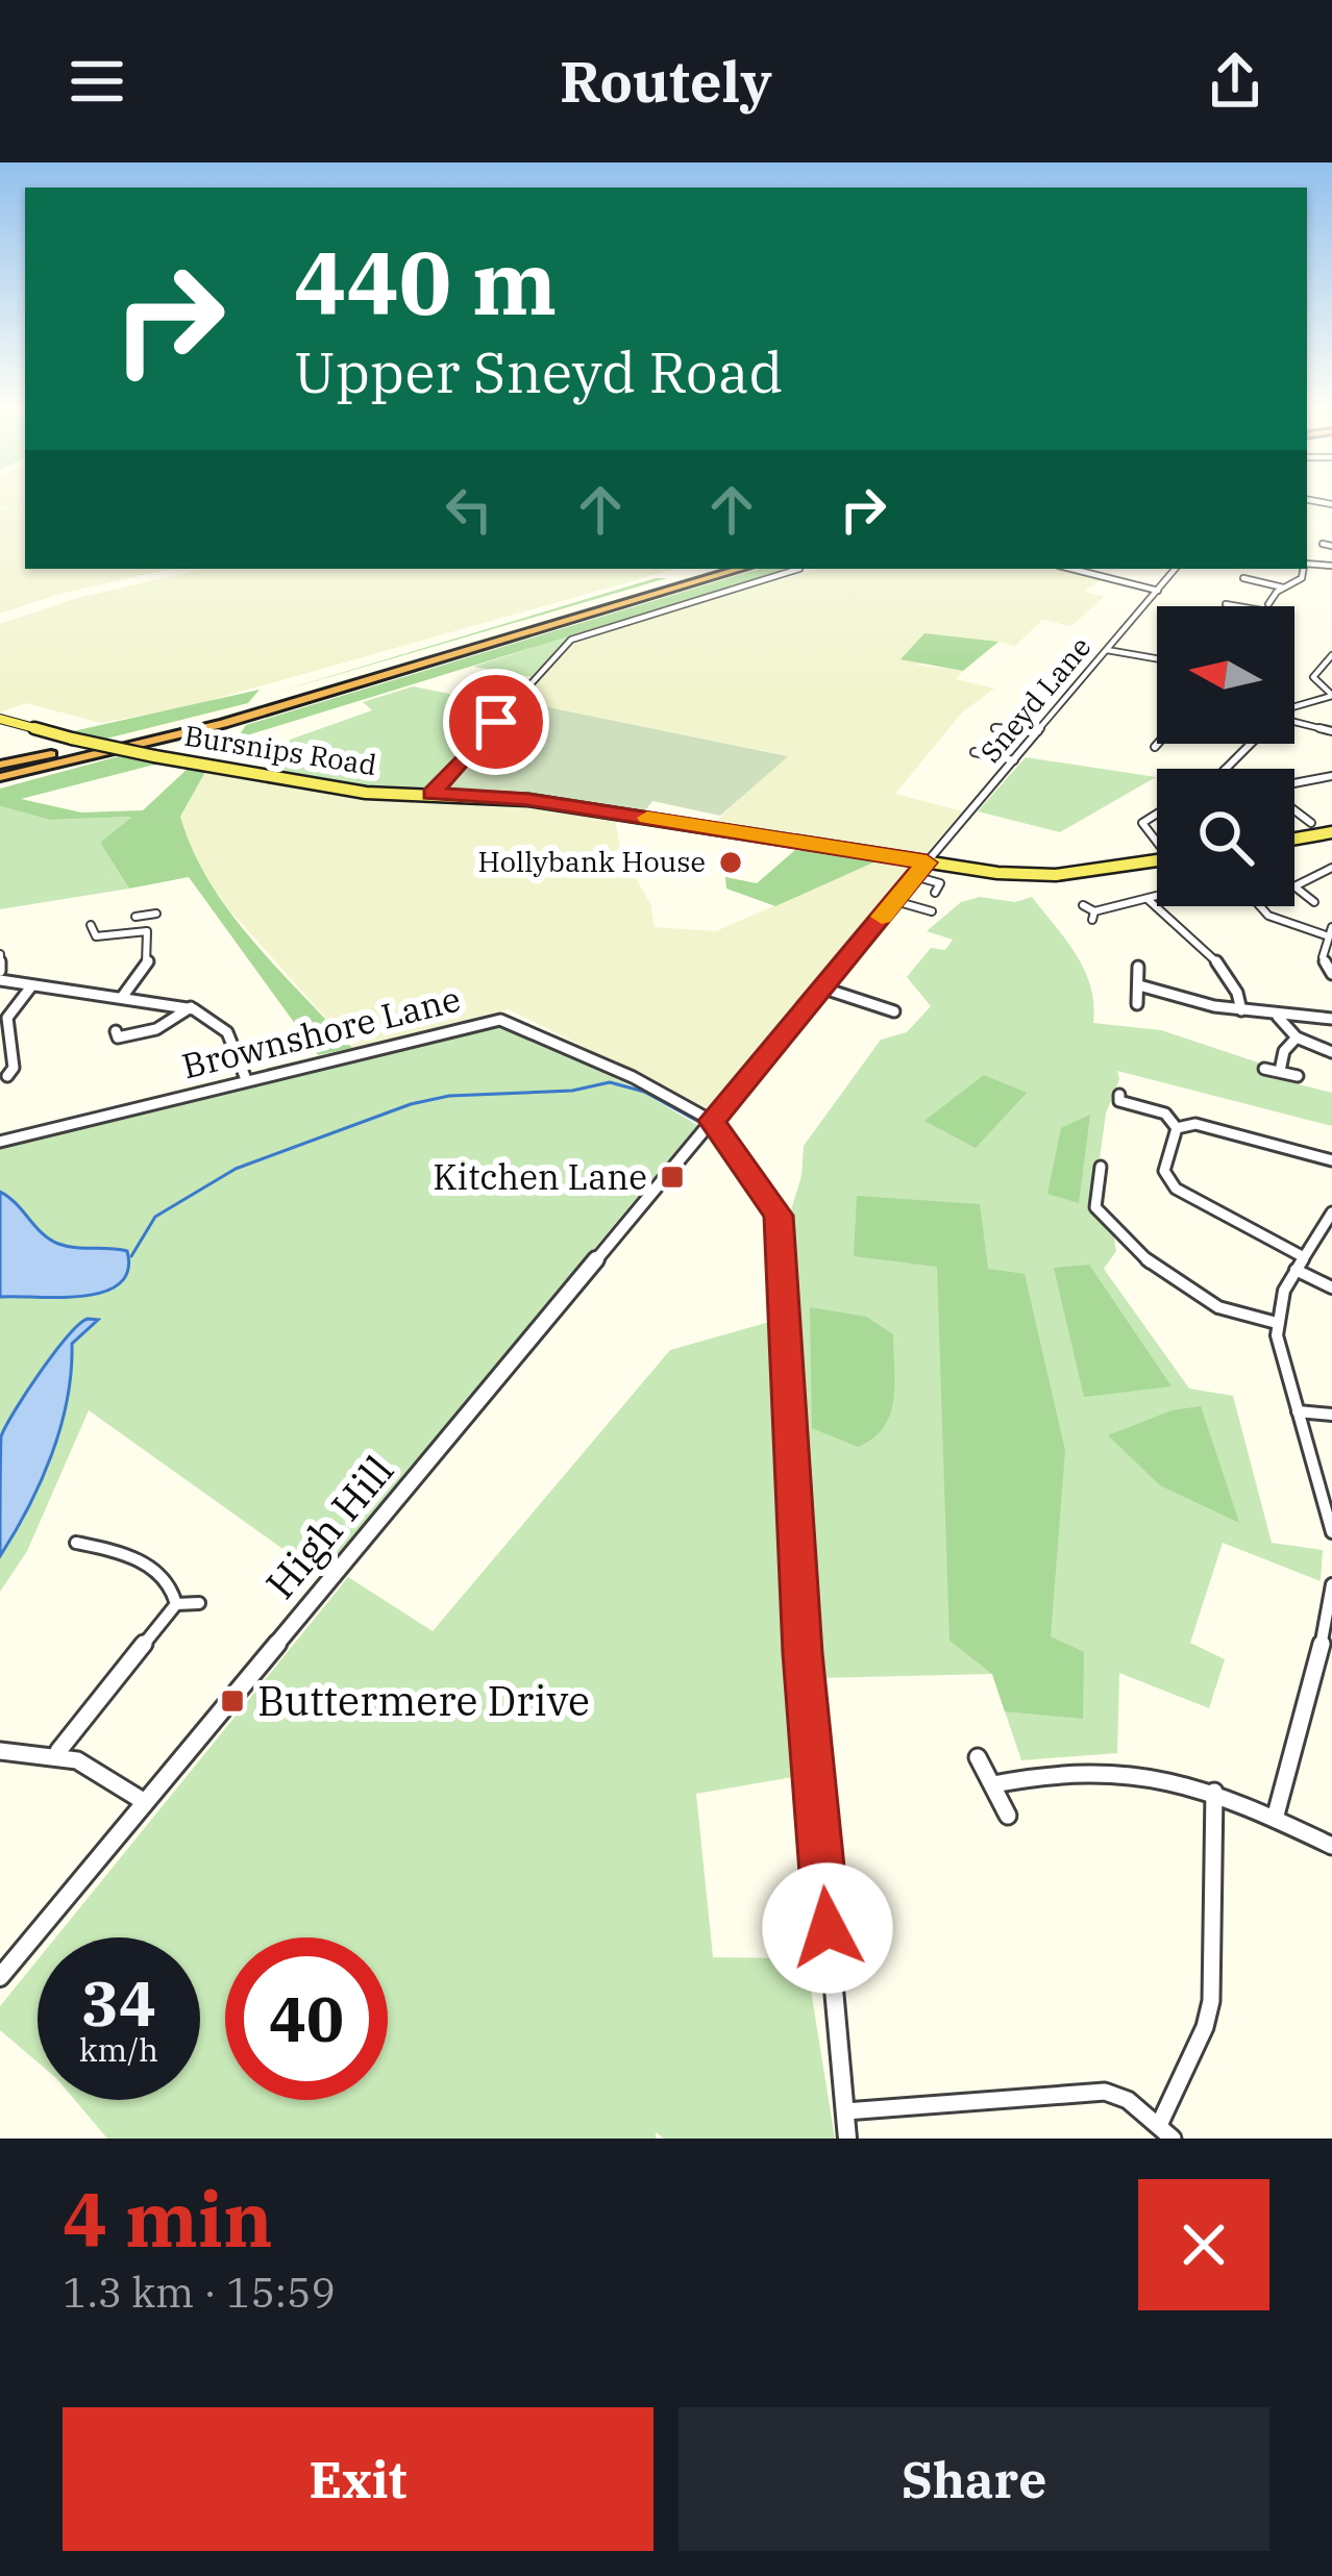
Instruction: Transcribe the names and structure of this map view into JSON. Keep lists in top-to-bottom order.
{
  "streets": {
    "main road": ["Bursnips Road"],
    "street": ["Sneyd Lane", "Brownshore Lane", "High Hill"]
  },
  "crossings": [
    ["Sneyd Lane", "Bursnips Road"],
    ["Sneyd Lane", "High Hill"],
    ["Bursnips Road", "High Hill"],
    ["Brownshore Lane", "High Hill"]
  ],
  "places": {
    "other": ["Hollybank House"],
    "transit": ["Kitchen Lane", "Buttermere Drive"]
  },
  "north": "left",
  "page": {
    "header": "Routely",
    "turn": ["440 m", "Upper Sneyd Road"],
    "speed": "34 km/h",
    "limit": "40",
    "heading": ["4 min", "1.3 km · 15:59"],
    "buttons": ["Exit", "Share"]
  }
}
